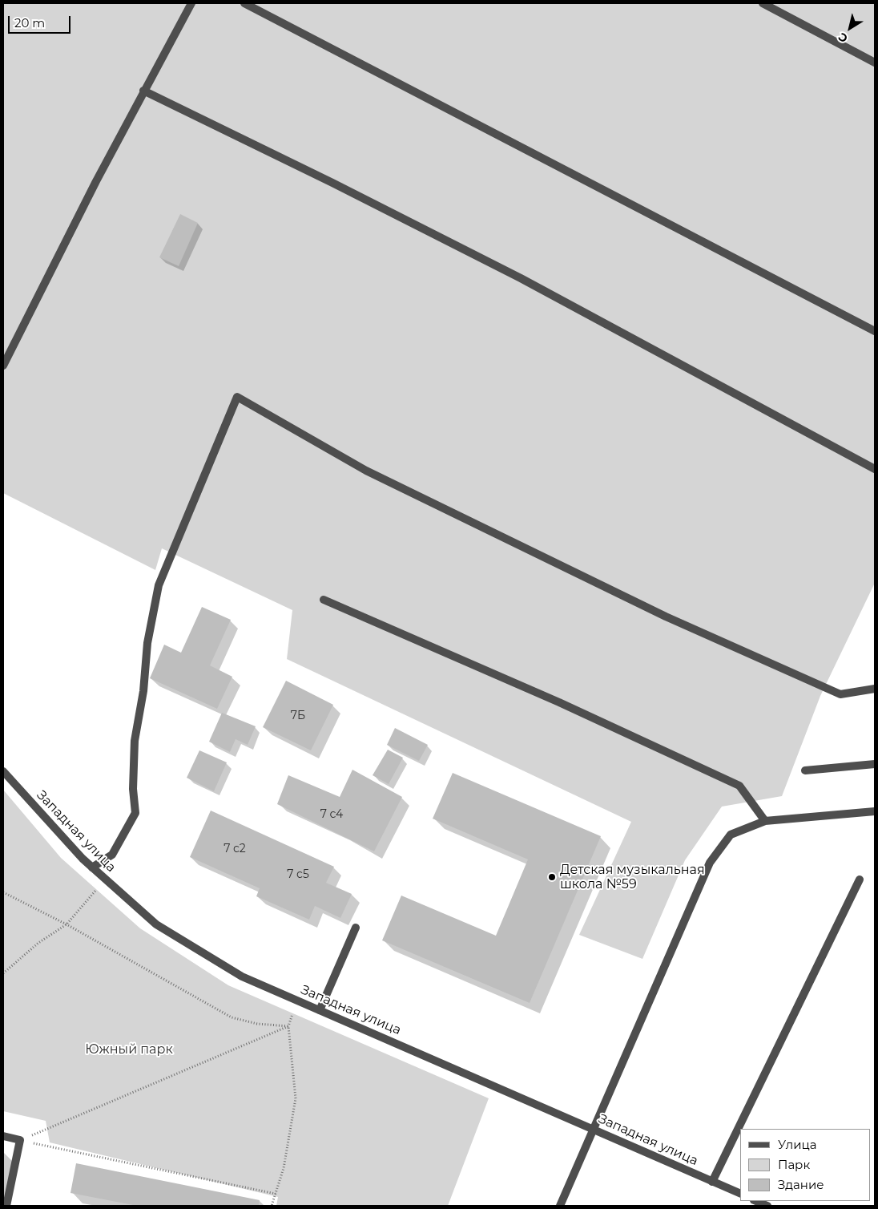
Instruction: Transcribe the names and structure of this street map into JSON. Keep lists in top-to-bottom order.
{
  "streets": {
    "street": ["Западная улица"]
  },
  "parks": ["Южный парк"],
  "places": ["Детская музыкальная школа №59"],
  "house_numbers": [
    "7Б",
    "7 с4",
    "7 с2",
    "7 с5"
  ],
  "legend": ["Улица", "Парк", "Здание"],
  "scale_bar": "20 m",
  "north": "bottom left"
}
